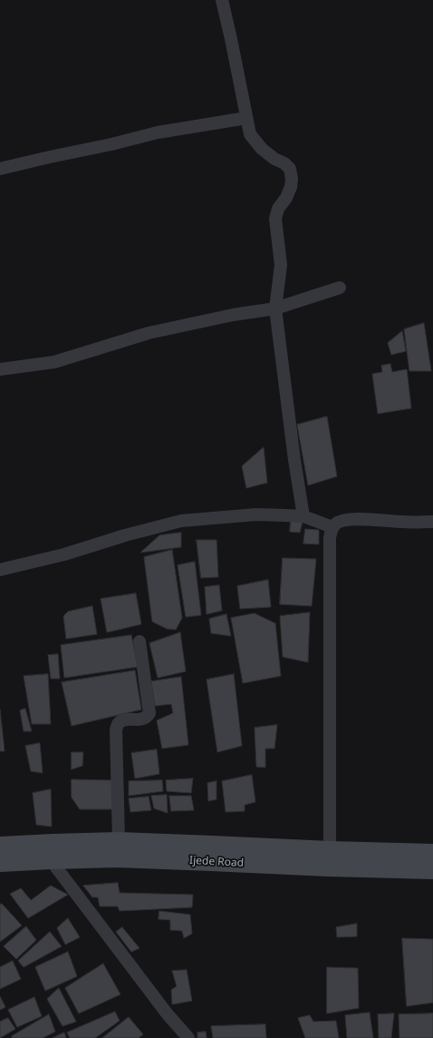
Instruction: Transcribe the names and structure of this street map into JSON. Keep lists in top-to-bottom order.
{
  "streets": {
    "main road": ["Ijede Road"]
  }
}
